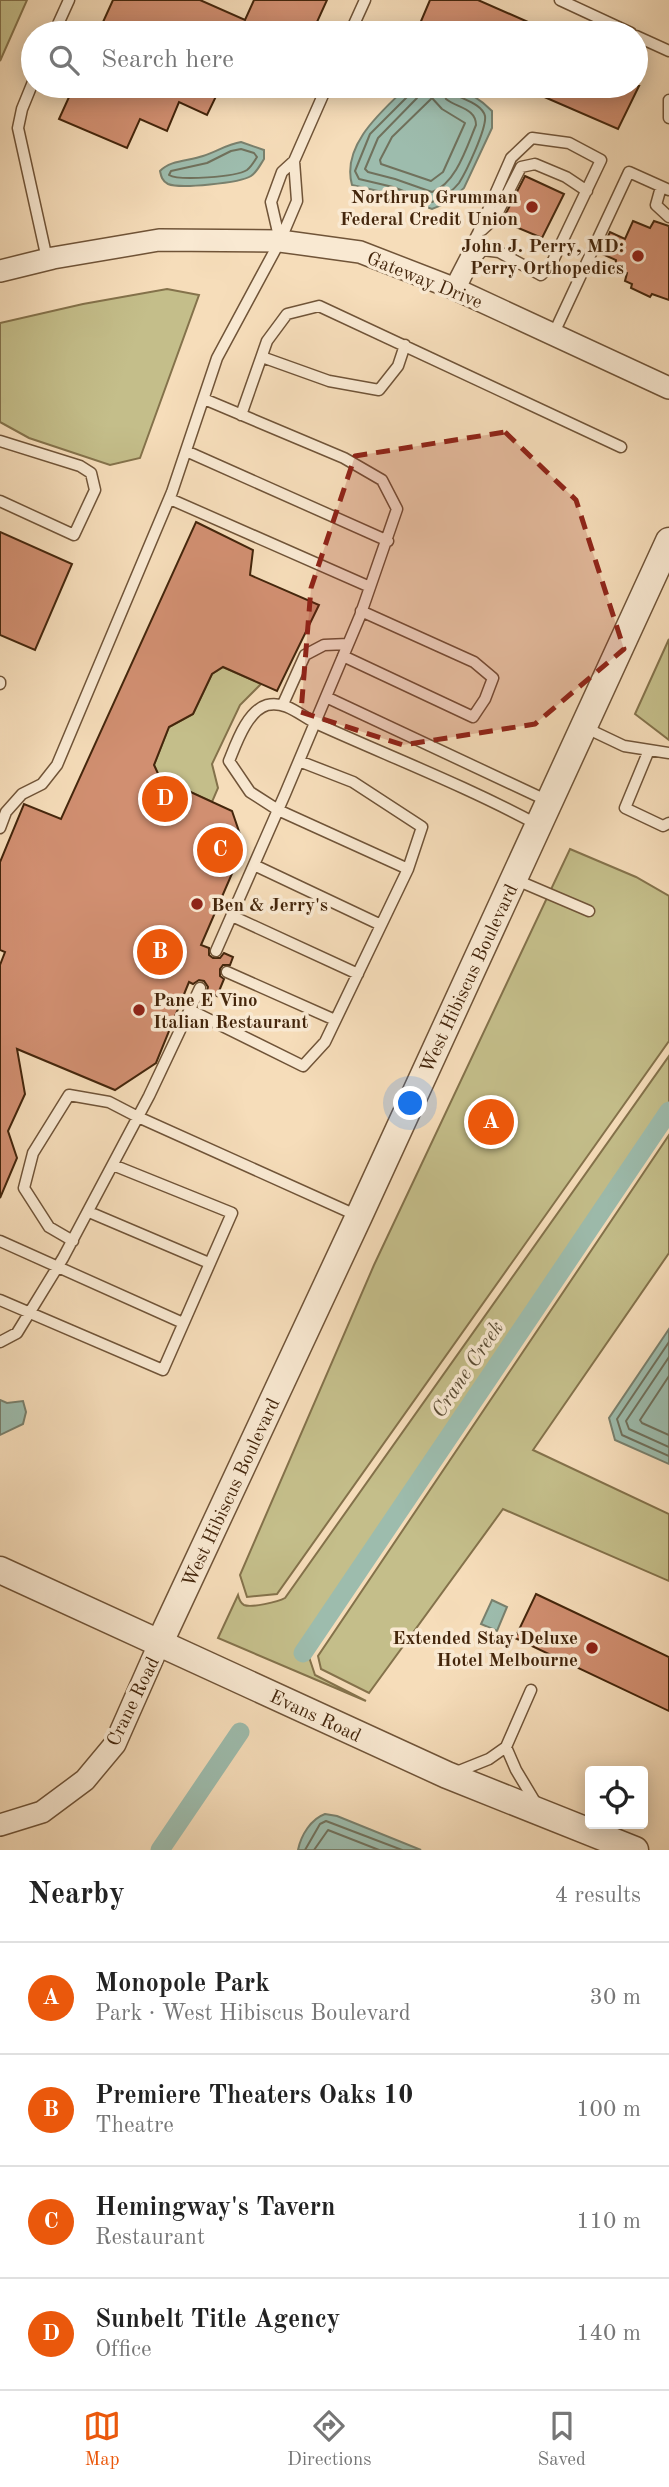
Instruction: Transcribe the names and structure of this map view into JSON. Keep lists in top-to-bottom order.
{
  "streets": {
    "street": [
      "Gateway Drive",
      "West Hibiscus Boulevard",
      "Crane Road",
      "Evans Road"
    ]
  },
  "crossings": [
    ["West Hibiscus Boulevard", "Crane Road"],
    ["West Hibiscus Boulevard", "Evans Road"],
    ["Crane Road", "Evans Road"]
  ],
  "water": ["Crane Creek"],
  "places": [
    "Northrup Grumman Federal Credit Union",
    "John J. Perry, MD: Perry Orthopedics",
    "Ben & Jerry's",
    "Pane E Vino Italian Restaurant",
    "Extended Stay Deluxe Hotel Melbourne"
  ],
  "page": {
    "search": "Search here",
    "pins": [
      "D",
      "C",
      "B",
      "A"
    ],
    "heading": ["Nearby", "4 results"],
    "list": [
      {
        "mark": "A",
        "name": "Monopole Park",
        "note": "Park · West Hibiscus Boulevard",
        "value": "30 m"
      },
      {
        "mark": "B",
        "name": "Premiere Theaters Oaks 10",
        "note": "Theatre",
        "value": "100 m"
      },
      {
        "mark": "C",
        "name": "Hemingway's Tavern",
        "note": "Restaurant",
        "value": "110 m"
      },
      {
        "mark": "D",
        "name": "Sunbelt Title Agency",
        "note": "Office",
        "value": "140 m"
      }
    ],
    "nav": ["Map", "Directions", "Saved"]
  }
}
